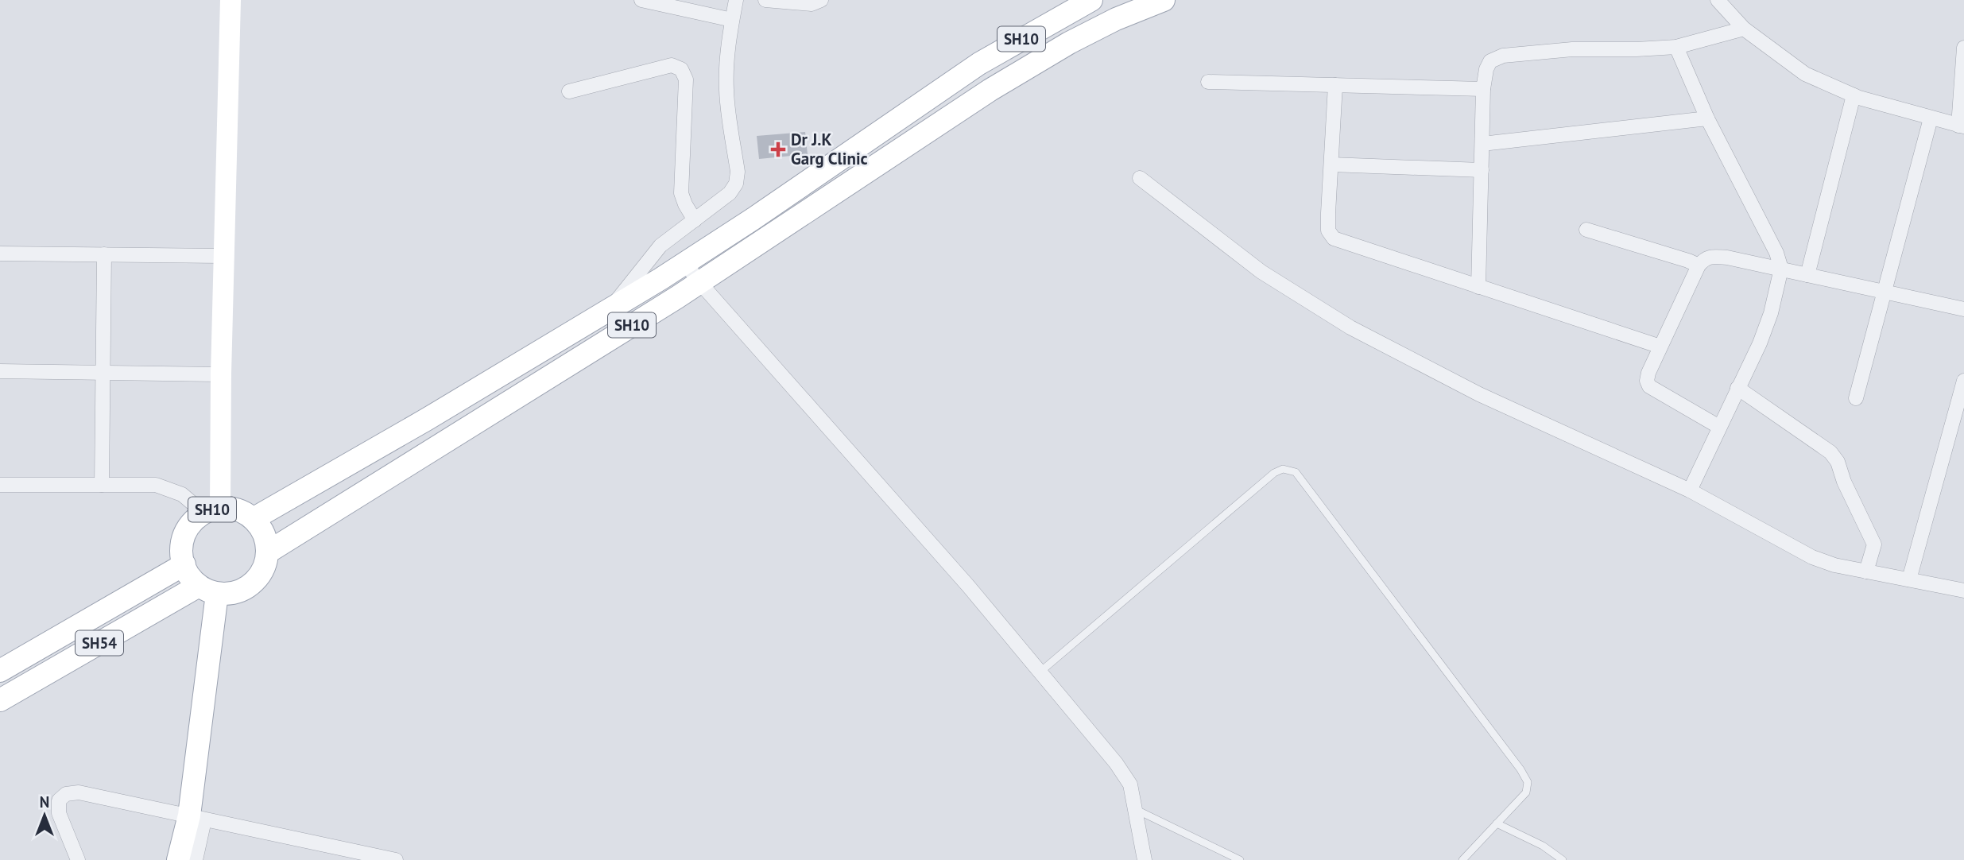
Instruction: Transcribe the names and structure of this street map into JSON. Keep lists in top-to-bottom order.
{
  "streets": {
    "main road": ["SH10", "SH54"]
  },
  "crossings": [
    ["SH10", "SH54"]
  ],
  "places": {
    "health": ["Dr J.K Garg Clinic"]
  },
  "north": "top"
}
